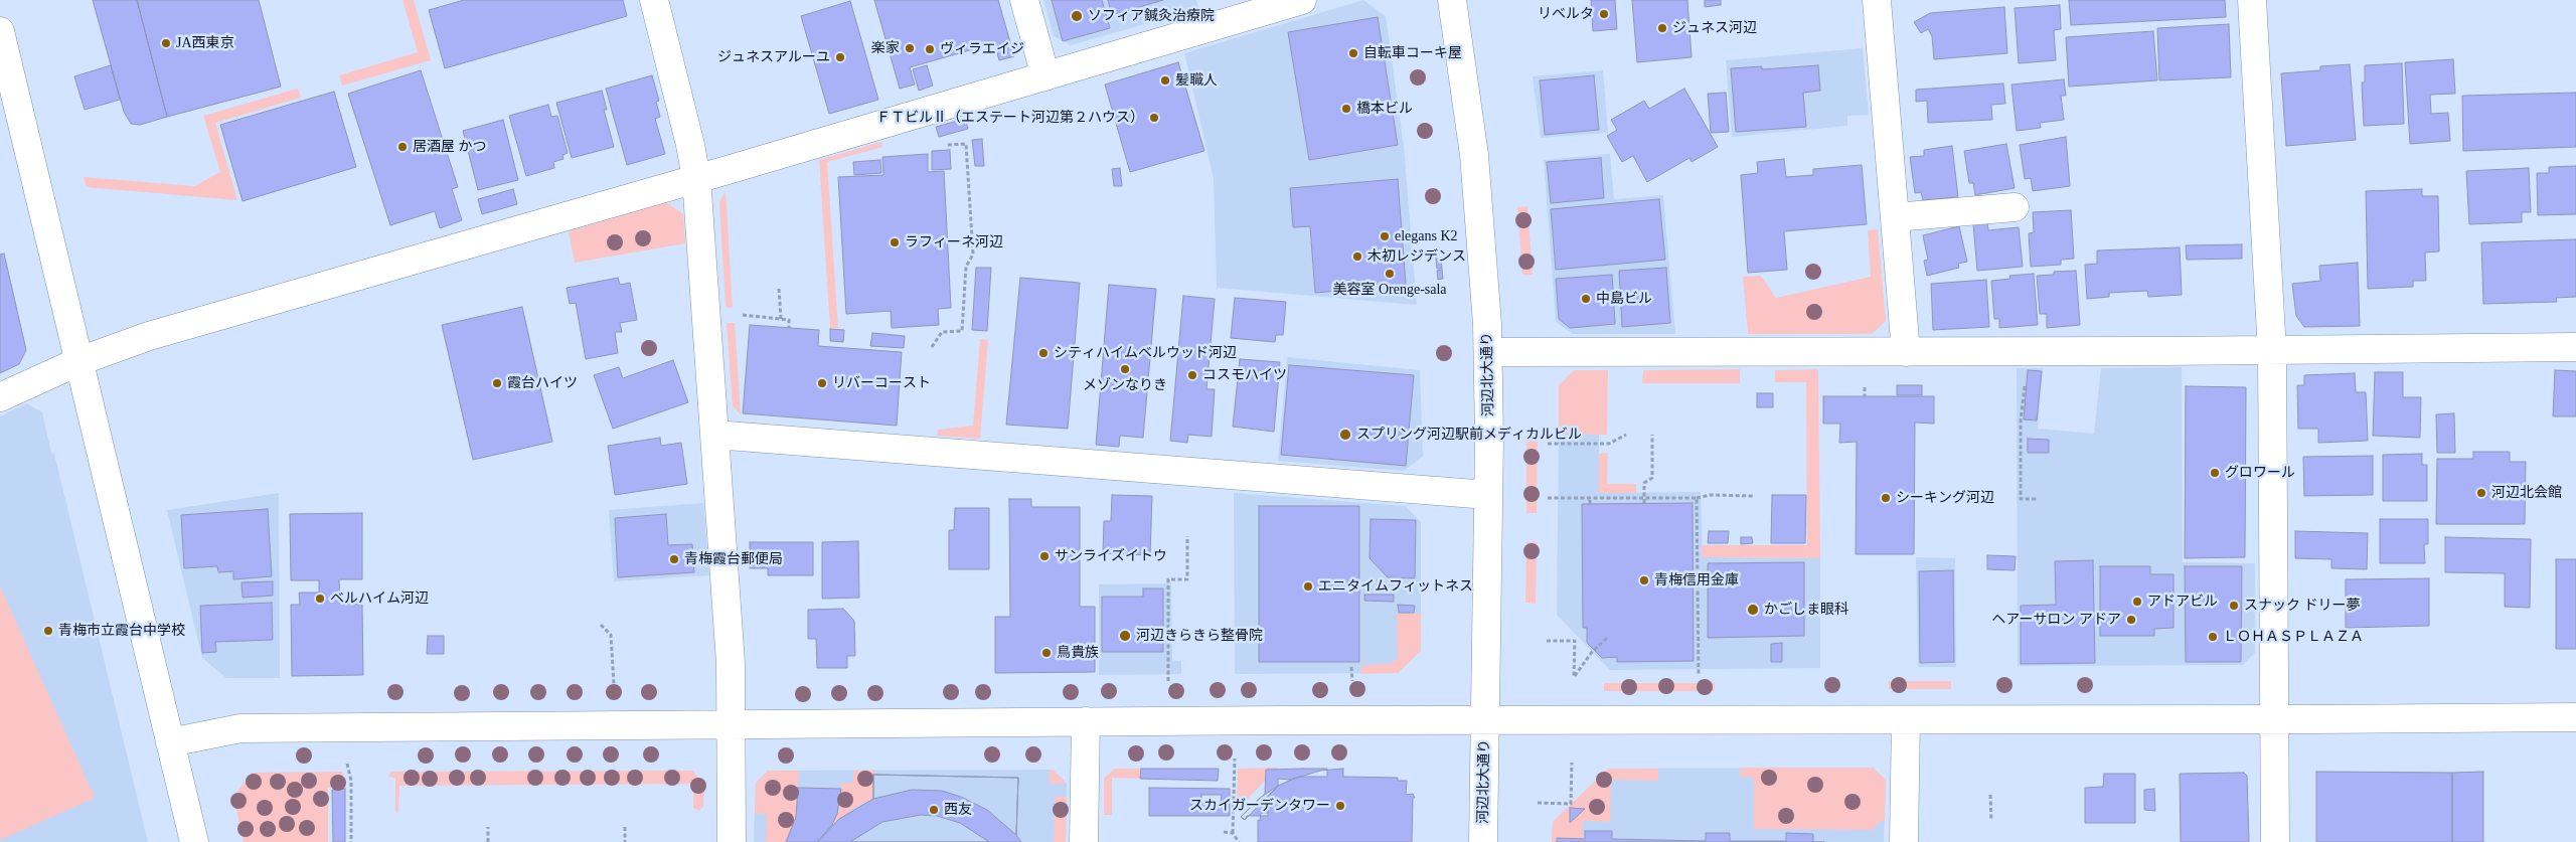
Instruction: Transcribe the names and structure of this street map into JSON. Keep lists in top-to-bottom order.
{
  "streets": {
    "street": ["河辺北大通り"]
  },
  "places": [
    "リベルタ",
    "ソフィア鍼灸治療院",
    "ジュネス河辺",
    "JA西東京",
    "楽家",
    "ヴィラエイジ",
    "自転車コーキ屋",
    "ジュネスアルーユ",
    "髪職人",
    "橋本ビル",
    "ＦＴビルⅡ（エステート河辺第２ハウス）",
    "居酒屋 かつ",
    "elegans K2",
    "ラフィーネ河辺",
    "木初レジデンス",
    "美容室 Orenge-sala",
    "中島ビル",
    "シティハイムベルウッド河辺",
    "メゾンなりき",
    "コスモハイツ",
    "霞台ハイツ",
    "リバーコースト",
    "スプリング河辺駅前メディカルビル",
    "グロワール",
    "河辺北会館",
    "シーキング河辺",
    "サンライズイトウ",
    "青梅霞台郵便局",
    "青梅信用金庫",
    "エニタイムフィットネス",
    "ベルハイム河辺",
    "アドアビル",
    "スナック ドリー夢",
    "かごしま眼科",
    "ヘアーサロン アドア",
    "青梅市立霞台中学校",
    "河辺きらきら整骨院",
    "ＬＯＨＡＳＰＬＡＺＡ",
    "鳥貴族",
    "スカイガーデンタワー",
    "西友"
  ]
}
